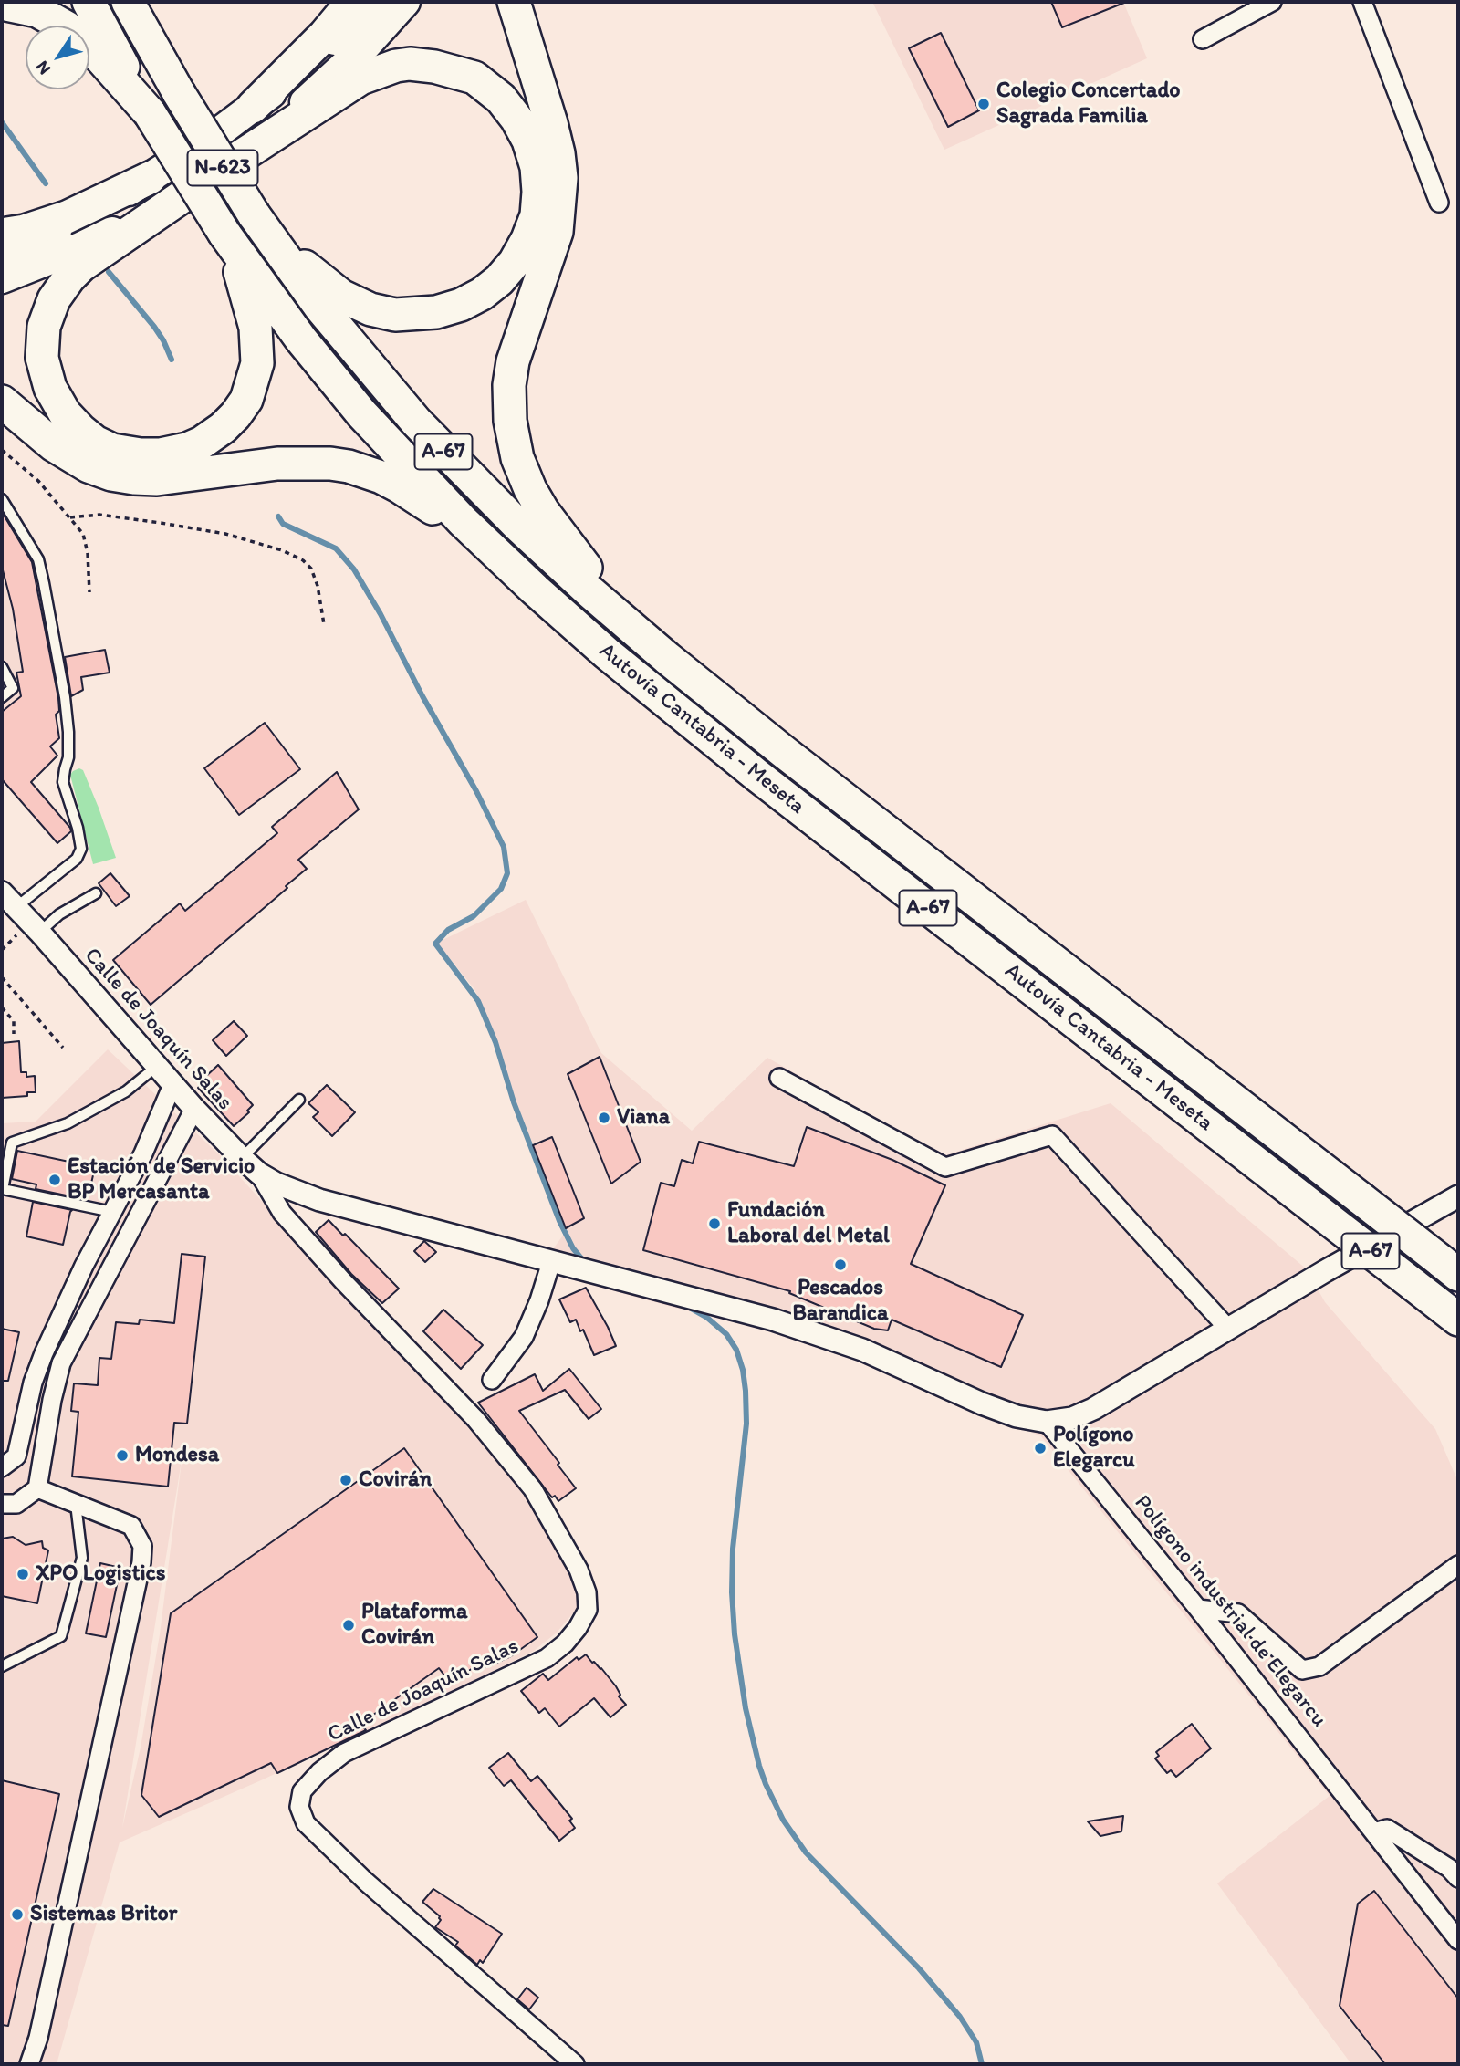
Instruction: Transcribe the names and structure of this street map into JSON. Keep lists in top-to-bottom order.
{
  "streets": {
    "highway": ["N-623", "A-67", "Autovía Cantabria - Meseta"],
    "street": ["Calle de Joaquín Salas", "Polígono industrial de Elegarcu"]
  },
  "places": [
    "Colegio Concertado Sagrada Familia",
    "Viana",
    "Estación de Servicio BP Mercasanta",
    "Fundación Laboral del Metal",
    "Pescados Barandica",
    "Polígono Elegarcu",
    "Mondesa",
    "Covirán",
    "XPO Logistics",
    "Plataforma Covirán",
    "Sistemas Britor"
  ],
  "north": "bottom left"
}
